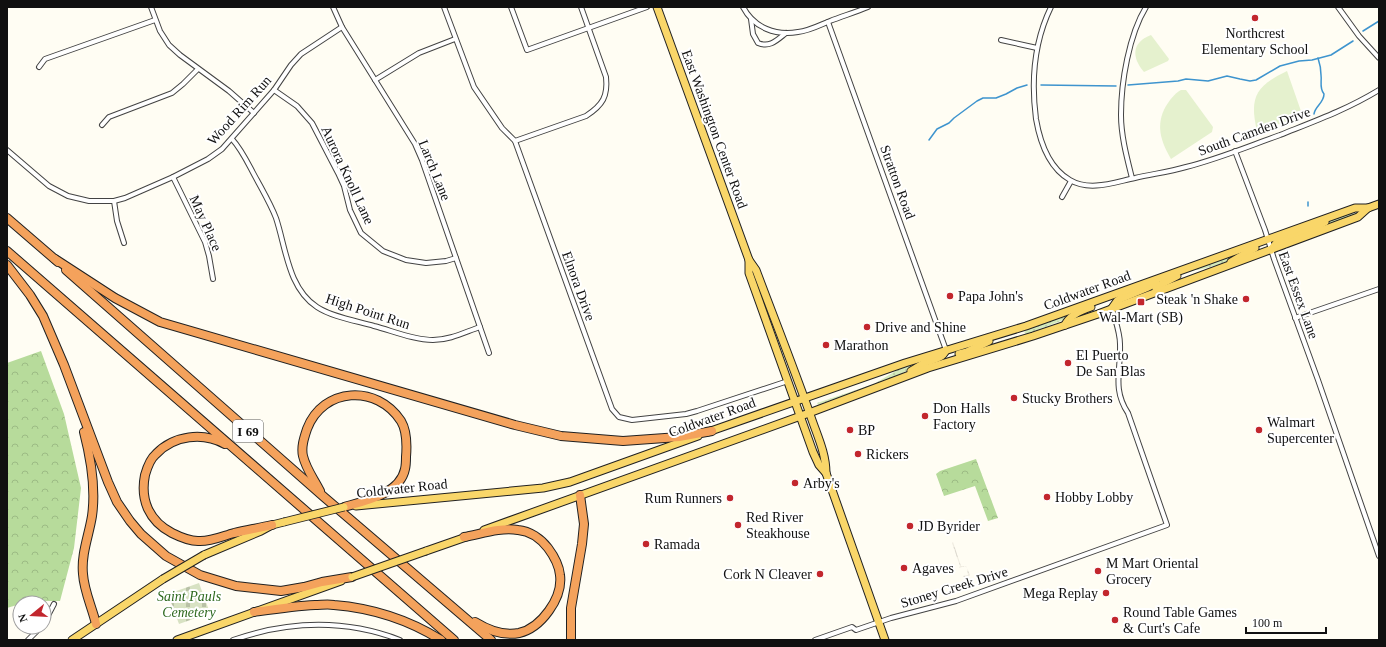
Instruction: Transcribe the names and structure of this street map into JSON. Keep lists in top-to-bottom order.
{
  "streets": {
    "highway": ["I 69"],
    "main road": ["East Washington Center Road", "Coldwater Road"],
    "street": [
      "Wood Rim Run",
      "South Camden Drive",
      "Larch Lane",
      "Aurora Knoll Lane",
      "Stratton Road",
      "May Place",
      "Elnora Drive",
      "East Essex Lane",
      "High Point Run",
      "Stoney Creek Drive"
    ]
  },
  "crossings": [
    ["Wood Rim Run", "Larch Lane"],
    ["Wood Rim Run", "Aurora Knoll Lane"],
    ["Wood Rim Run", "May Place"],
    ["Wood Rim Run", "High Point Run"],
    ["East Washington Center Road", "Elnora Drive"],
    ["East Washington Center Road", "Coldwater Road"],
    ["East Washington Center Road", "Stoney Creek Drive"],
    ["South Camden Drive", "East Essex Lane"],
    ["Larch Lane", "Aurora Knoll Lane"],
    ["Larch Lane", "High Point Run"],
    ["Stratton Road", "Coldwater Road"],
    ["Coldwater Road", "East Essex Lane"],
    ["Coldwater Road", "Stoney Creek Drive"]
  ],
  "parks": ["Saint Pauls Cemetery"],
  "places": {
    "other": [
      "Northcrest Elementary School",
      "Papa John's",
      "Steak 'n Shake",
      "Drive and Shine",
      "Marathon",
      "El Puerto De San Blas",
      "Stucky Brothers",
      "Don Halls Factory",
      "BP",
      "Walmart Supercenter",
      "Rickers",
      "Arby's",
      "Hobby Lobby",
      "Rum Runners",
      "Red River Steakhouse",
      "JD Byrider",
      "Ramada",
      "Agaves",
      "M Mart Oriental Grocery",
      "Cork N Cleaver",
      "Mega Replay",
      "Round Table Games & Curt's Cafe"
    ],
    "transit": ["Wal-Mart (SB)"]
  },
  "scale_bar": "100 m",
  "north": "left"
}
